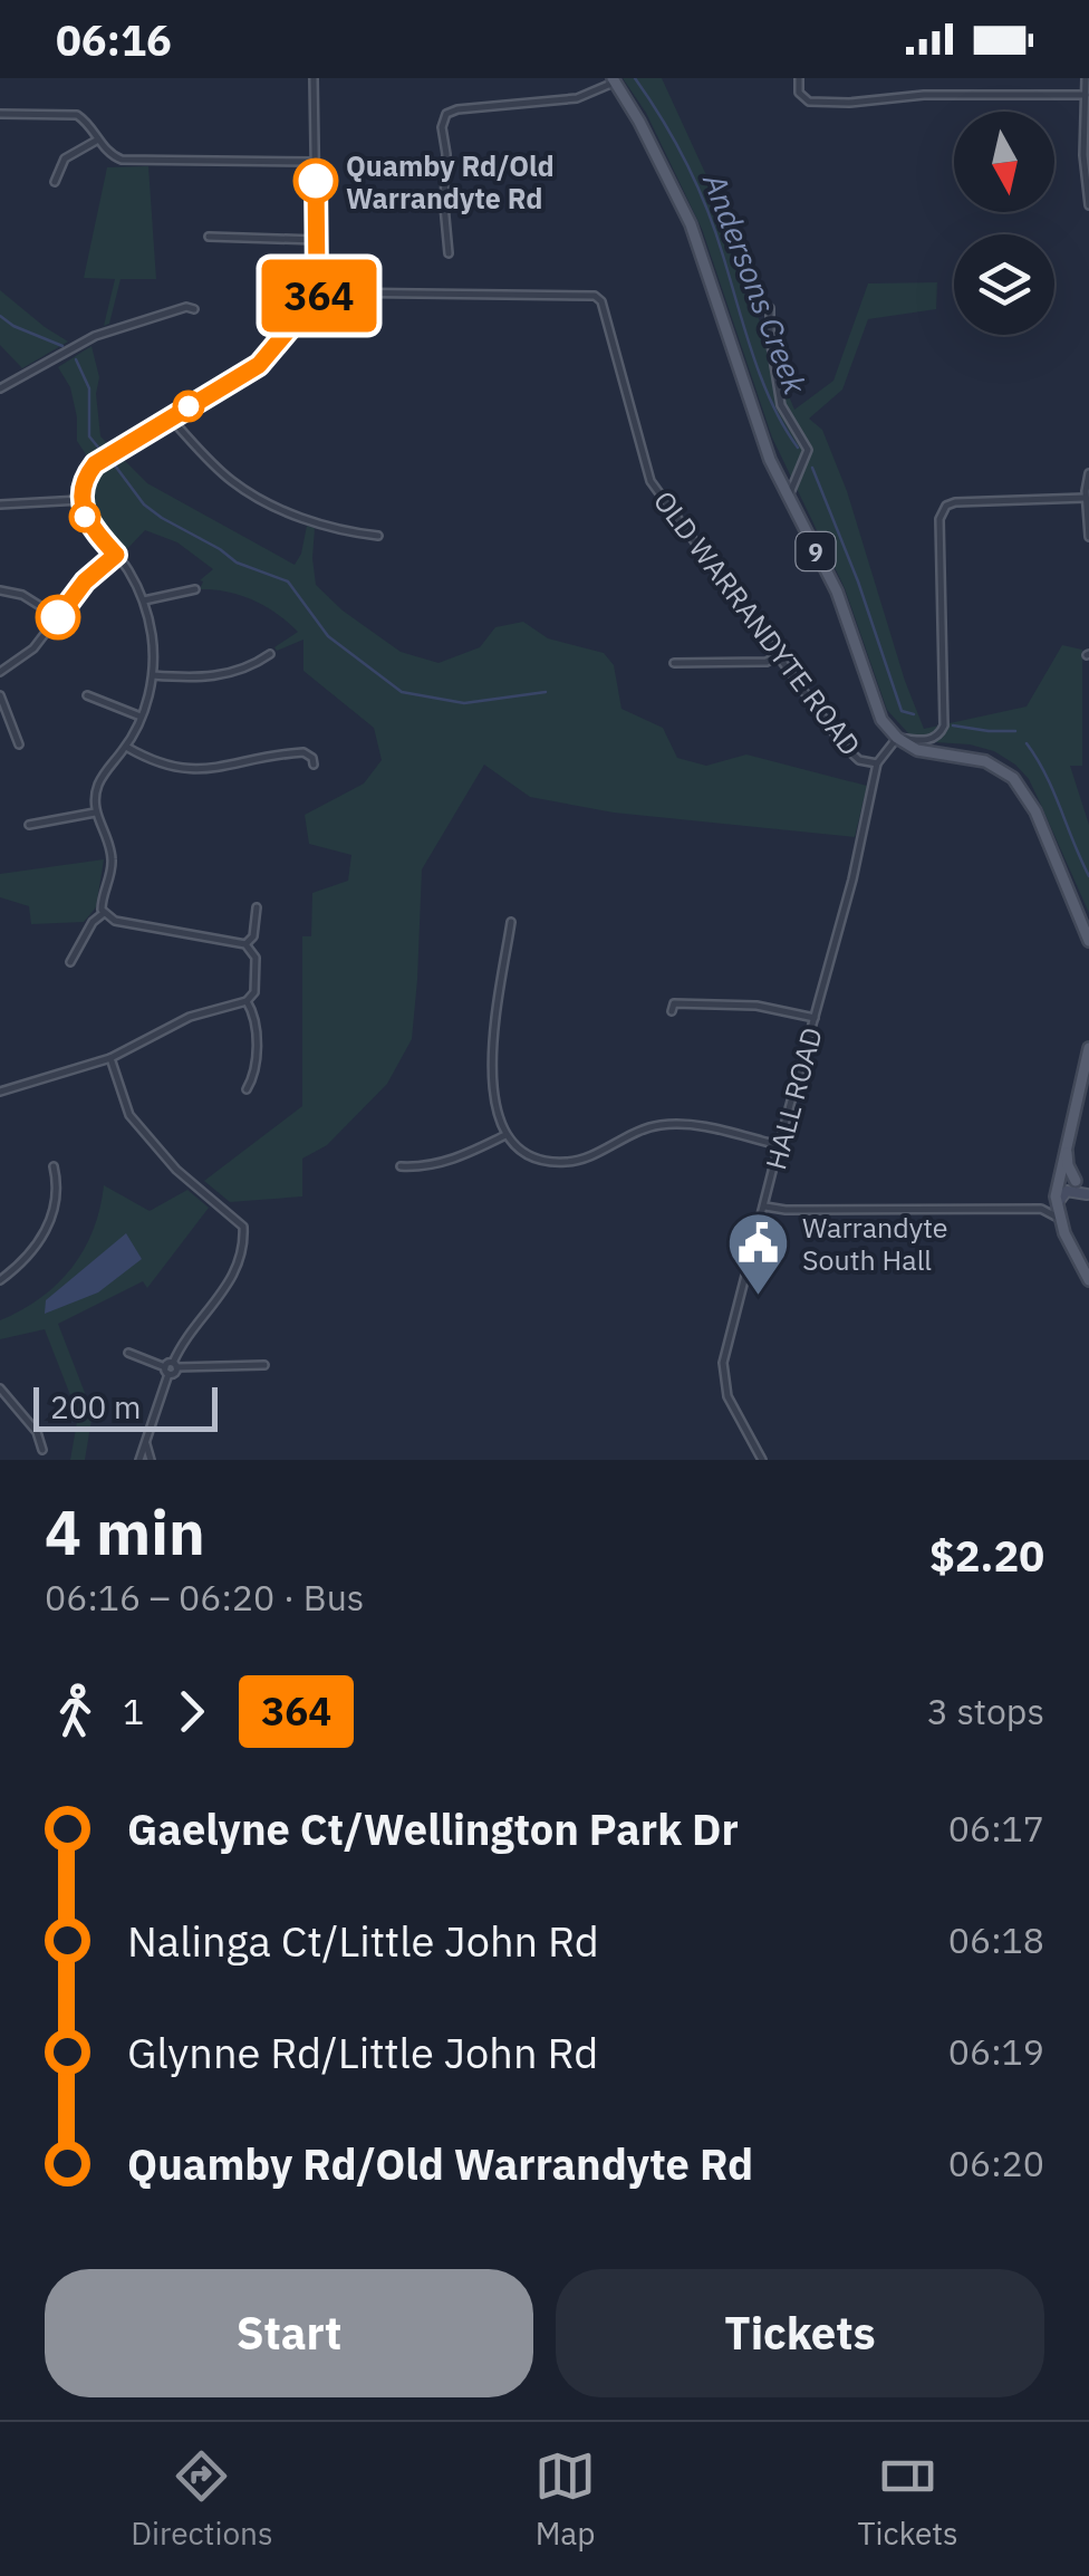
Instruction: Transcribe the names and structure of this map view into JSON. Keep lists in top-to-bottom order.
{
  "streets": {
    "main road": ["9"],
    "street": ["OLD WARRANDYTE ROAD", "HALL ROAD"]
  },
  "crossings": [
    ["9", "HALL ROAD"],
    ["OLD WARRANDYTE ROAD", "HALL ROAD"]
  ],
  "water": ["Andersons Creek"],
  "places": {
    "other": ["Quamby Rd/Old Warrandyte Rd"],
    "public building": ["Warrandyte South Hall"]
  },
  "lines": ["bus line 364"],
  "scale_bar": "200 m",
  "north": "bottom",
  "page": {
    "status": "06:16",
    "on_map": "364",
    "scale": "200 m",
    "heading": ["4 min", "06:16 – 06:20 · Bus", "$2.20"],
    "legs": ["1", "364", "3 stops"],
    "list": [
      {
        "name": "Gaelyne Ct/Wellington Park Dr",
        "value": "06:17"
      },
      {
        "name": "Nalinga Ct/Little John Rd",
        "value": "06:18"
      },
      {
        "name": "Glynne Rd/Little John Rd",
        "value": "06:19"
      },
      {
        "name": "Quamby Rd/Old Warrandyte Rd",
        "value": "06:20"
      }
    ],
    "buttons": ["Start", "Tickets"],
    "tabs": ["Directions", "Map", "Tickets"]
  }
}
